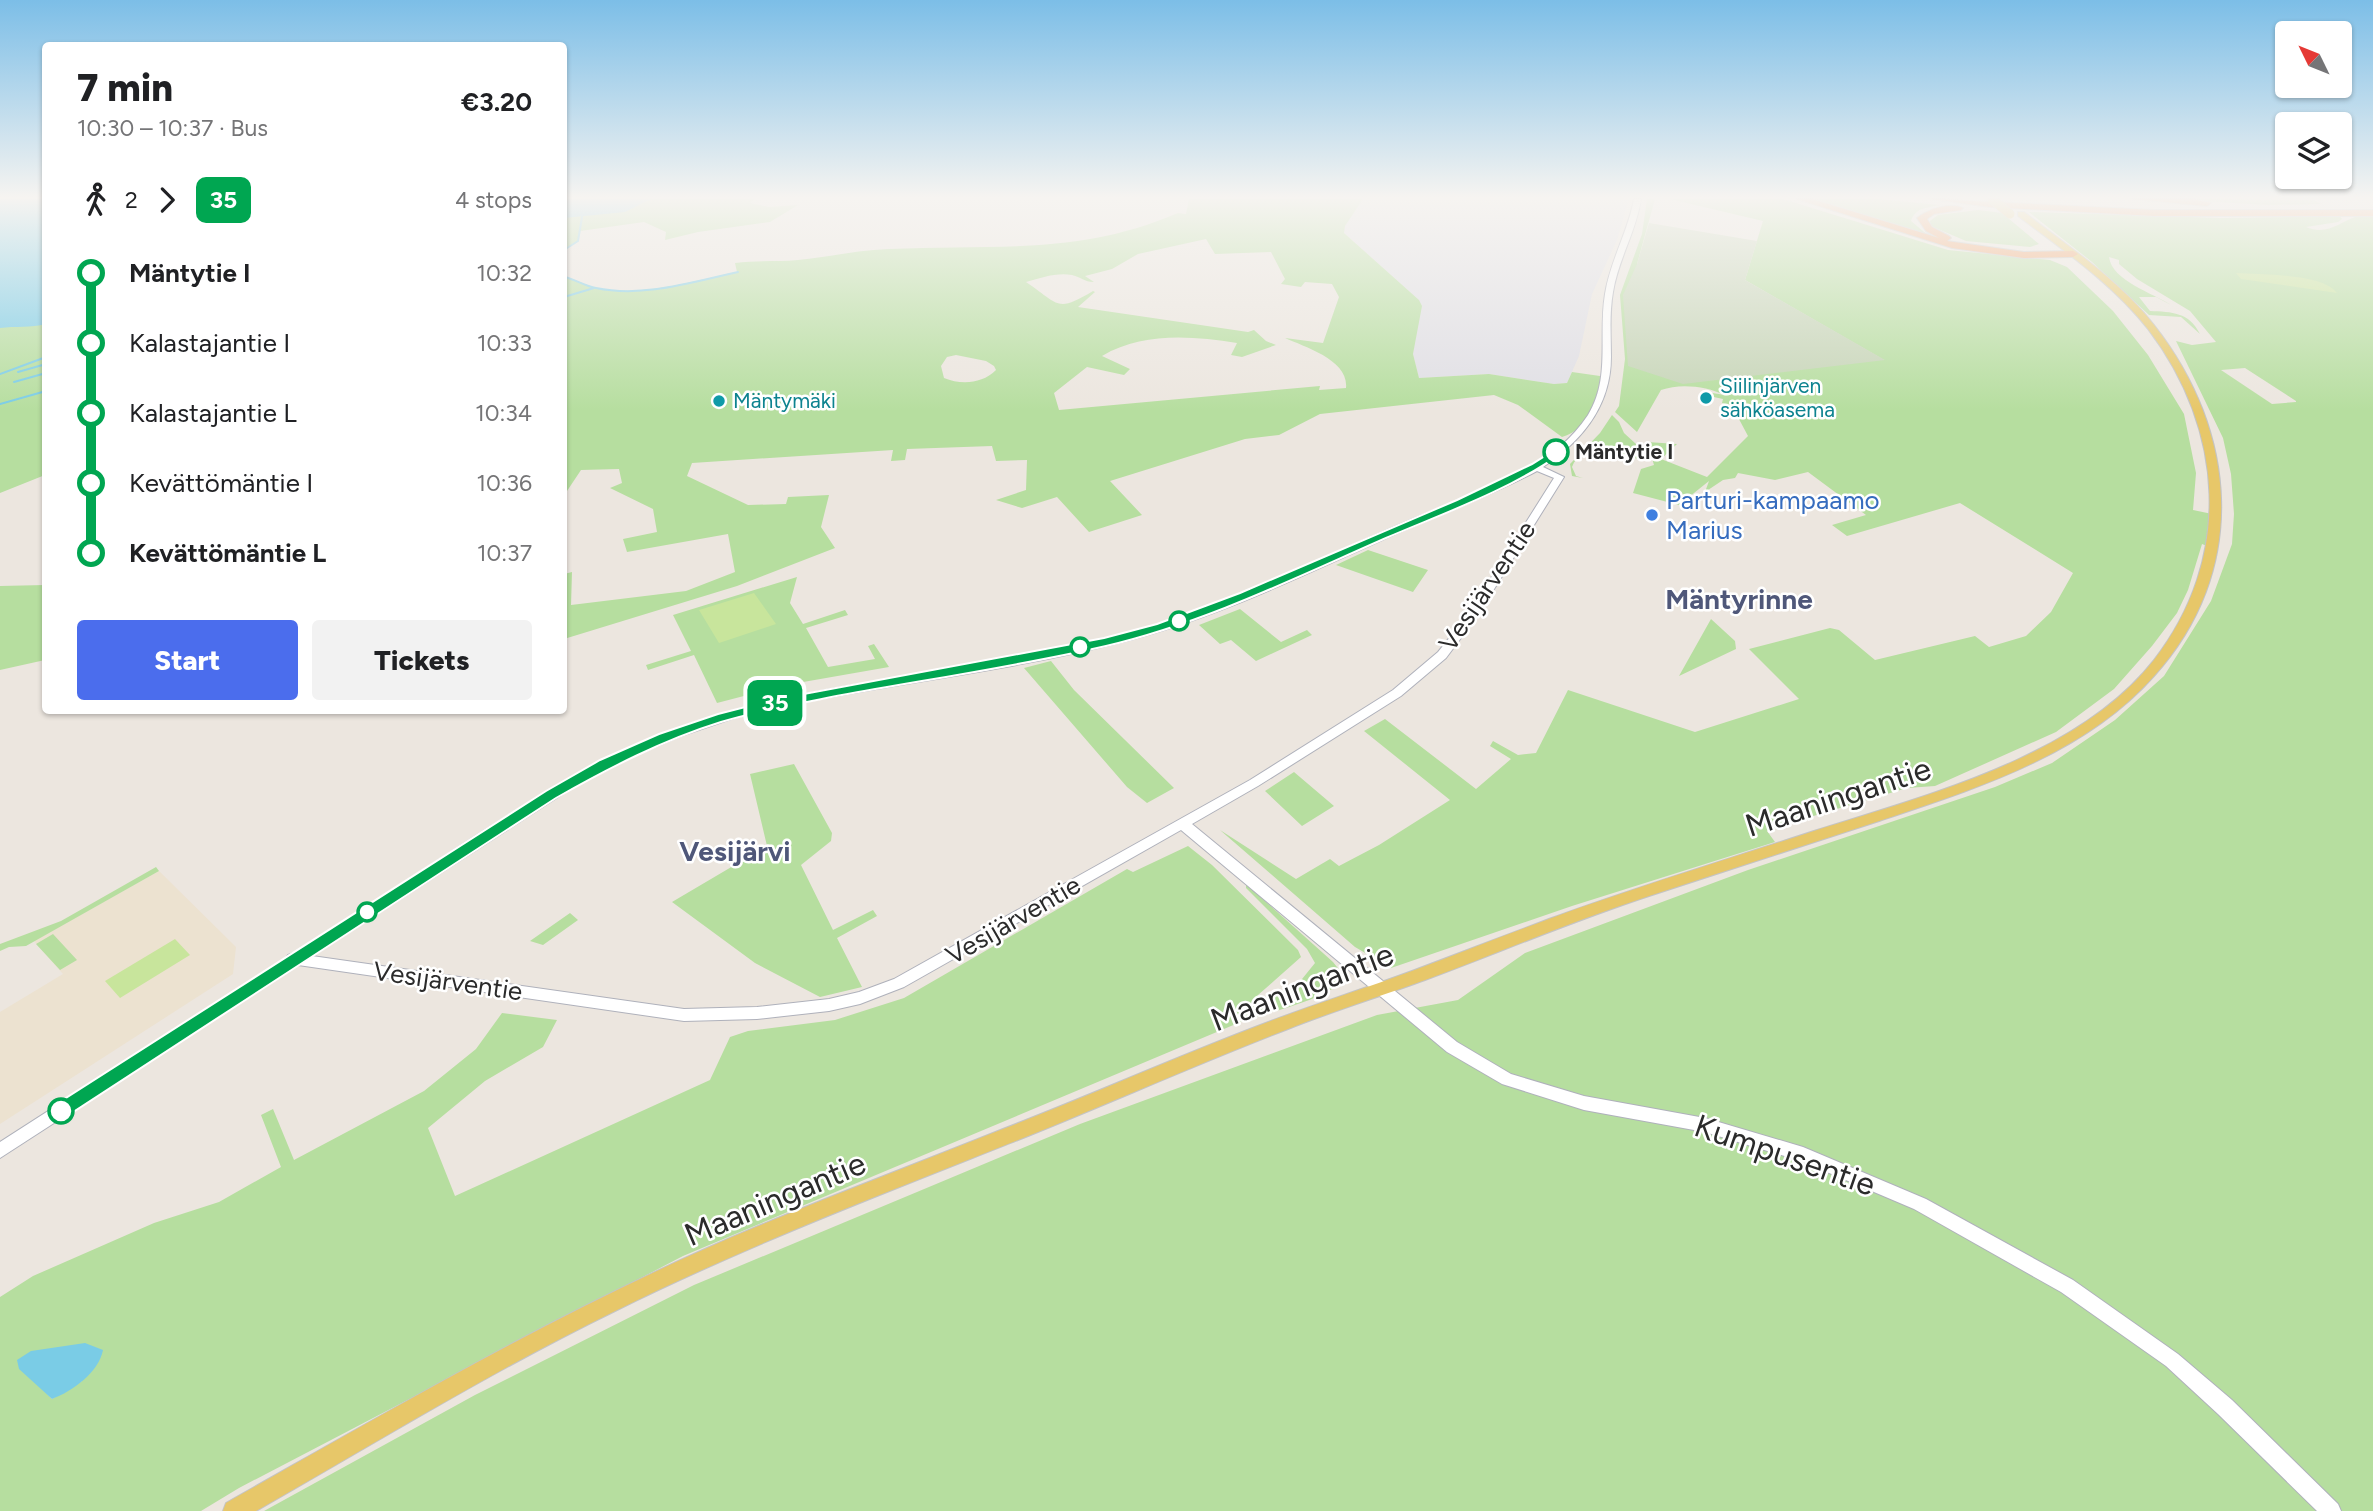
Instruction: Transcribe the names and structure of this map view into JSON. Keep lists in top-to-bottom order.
{
  "streets": {
    "main road": ["Maaningantie"],
    "street": ["Vesijärventie", "Kumpusentie"]
  },
  "crossings": [
    ["Vesijärventie", "Kumpusentie"],
    ["Maaningantie", "Kumpusentie"]
  ],
  "districts": ["Mäntyrinne", "Vesijärvi"],
  "places": [
    "Siilinjärven sähköasema",
    "Mäntymäki",
    "Mäntytie I",
    "Parturi-kampaamo Marius"
  ],
  "lines": ["bus line 35"],
  "north": "top left",
  "page": {
    "on_map": "35",
    "heading": ["7 min", "10:30 – 10:37 · Bus", "€3.20"],
    "legs": ["2", "35", "4 stops"],
    "list": [
      {
        "name": "Mäntytie I",
        "value": "10:32"
      },
      {
        "name": "Kalastajantie I",
        "value": "10:33"
      },
      {
        "name": "Kalastajantie L",
        "value": "10:34"
      },
      {
        "name": "Kevättömäntie I",
        "value": "10:36"
      },
      {
        "name": "Kevättömäntie L",
        "value": "10:37"
      }
    ],
    "buttons": ["Start", "Tickets"]
  }
}
